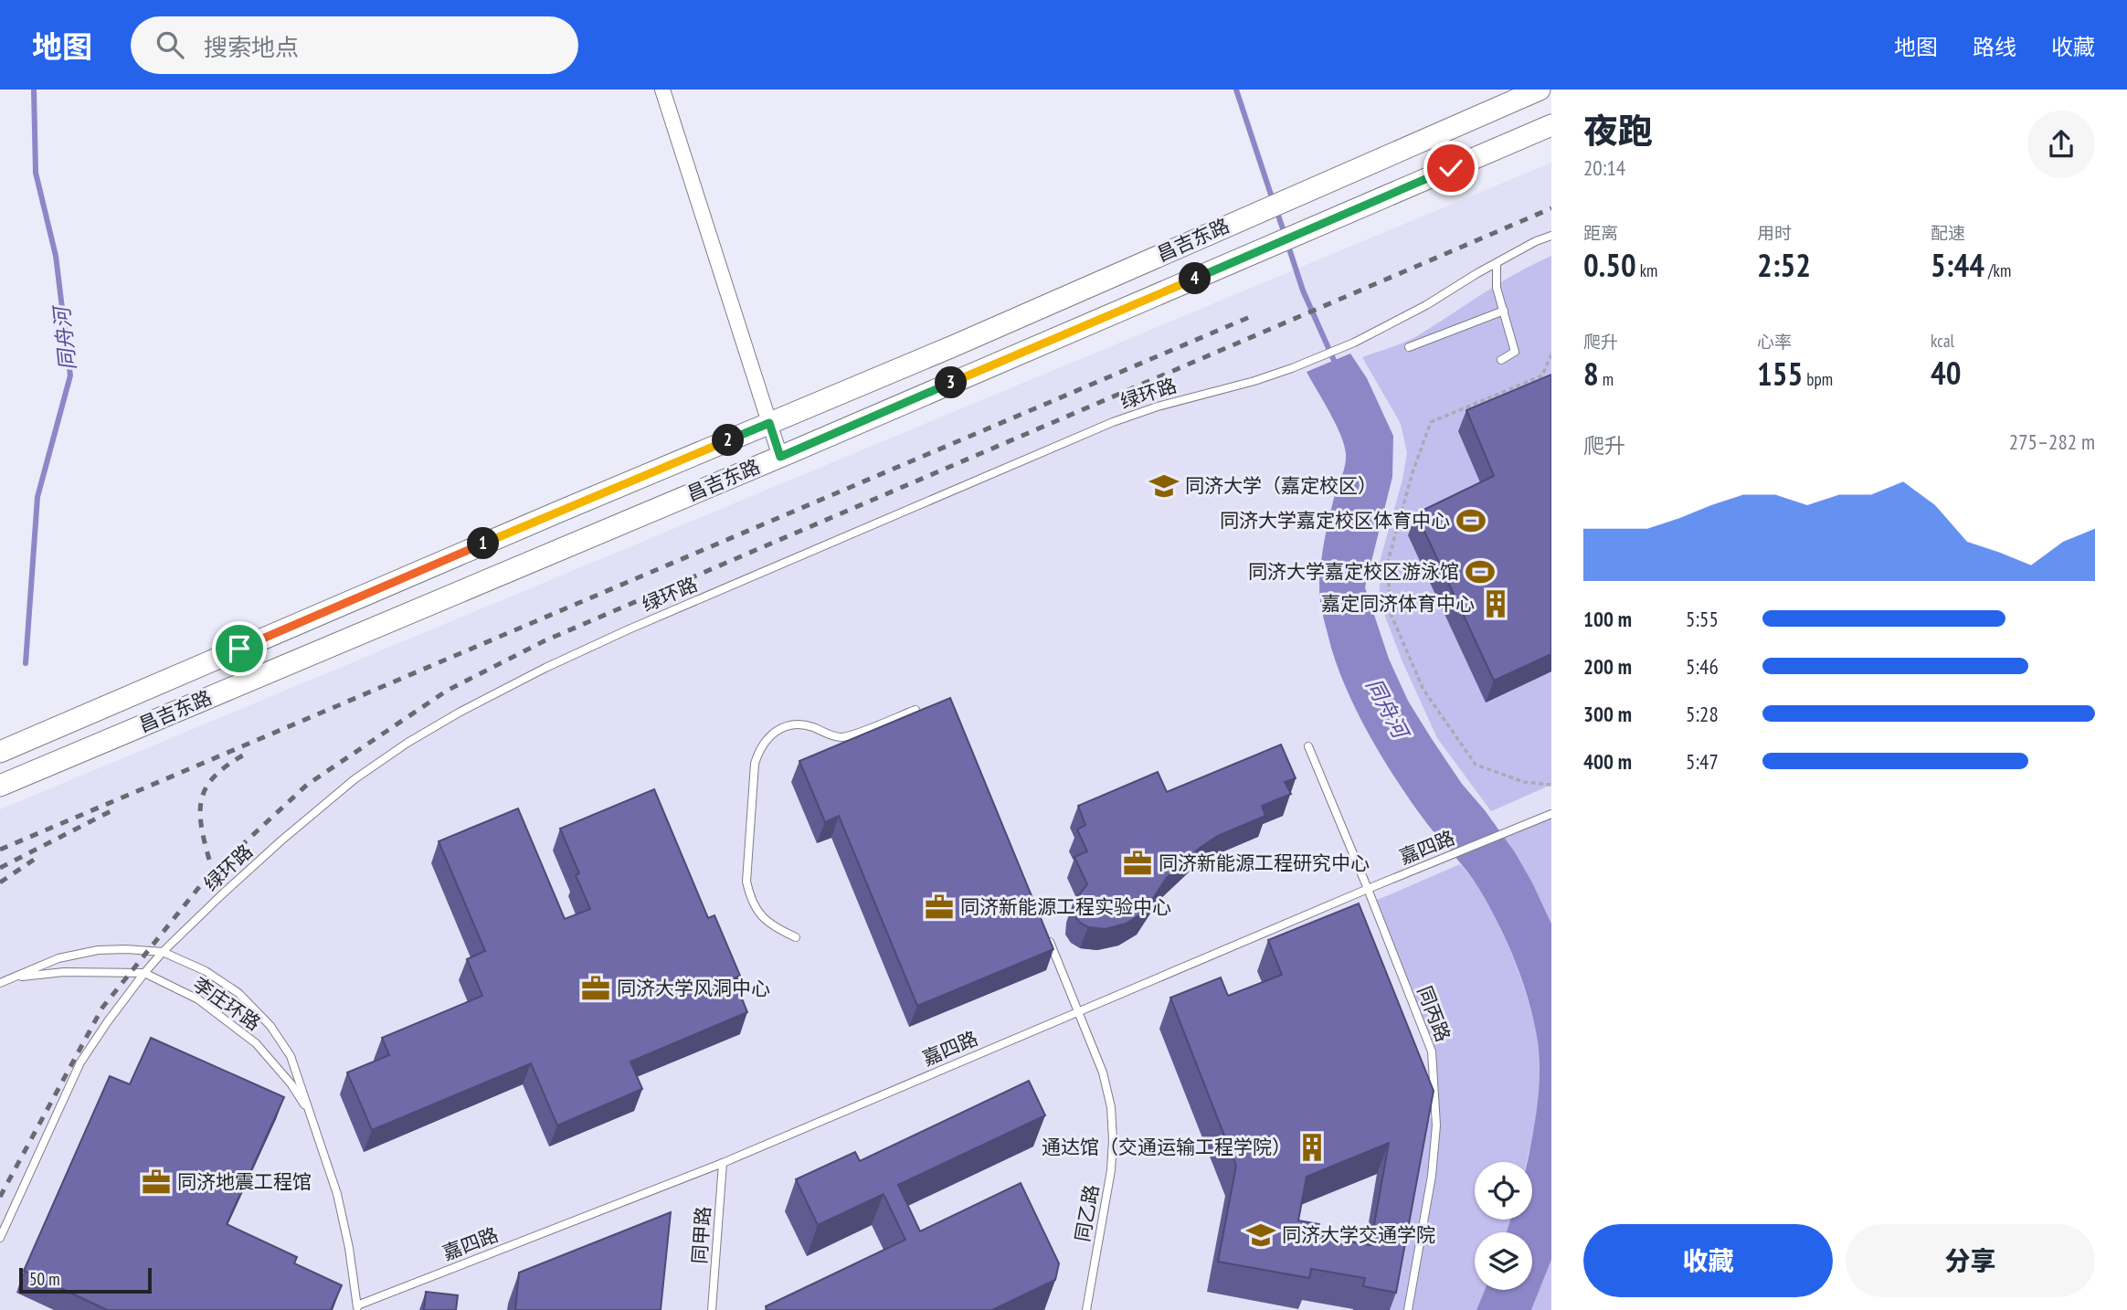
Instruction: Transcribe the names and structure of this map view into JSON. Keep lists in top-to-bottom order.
{
  "streets": {
    "street": ["昌吉东路"],
    "lane": [
      "绿环路",
      "嘉四路",
      "李庄环路",
      "同丙路",
      "同乙路",
      "同甲路"
    ]
  },
  "crossings": [
    ["绿环路", "李庄环路"],
    ["嘉四路", "李庄环路"],
    ["嘉四路", "同丙路"],
    ["嘉四路", "同乙路"],
    ["嘉四路", "同甲路"]
  ],
  "water": ["同舟河"],
  "places": {
    "school or university": ["同济大学（嘉定校区）", "同济大学交通学院"],
    "sports": ["同济大学嘉定校区体育中心", "同济大学嘉定校区游泳馆"],
    "building": ["嘉定同济体育中心", "通达馆（交通运输工程学院）"],
    "office": [
      "同济新能源工程研究中心",
      "同济新能源工程实验中心",
      "同济大学风洞中心",
      "同济地震工程馆"
    ]
  },
  "scale_bar": "50 m",
  "page": {
    "header": "地图",
    "search": "搜索地点",
    "nav": ["地图", "路线", "收藏"],
    "heading": ["夜跑", "20:14"],
    "stats": [
      ["距离", "0.50 km"],
      ["用时", "2:52"],
      ["配速", "5:44 /km"],
      ["爬升", "8 m"],
      ["心率", "155 bpm"],
      ["kcal", "40"]
    ],
    "pins": [
      "4",
      "3",
      "2",
      "1"
    ],
    "chart": ["爬升", "275–282 m"],
    "list": [
      {
        "name": "100 m",
        "note": "5:55"
      },
      {
        "name": "200 m",
        "note": "5:46"
      },
      {
        "name": "300 m",
        "note": "5:28"
      },
      {
        "name": "400 m",
        "note": "5:47"
      }
    ],
    "buttons": ["收藏", "分享"],
    "scale": "50 m"
  }
}
